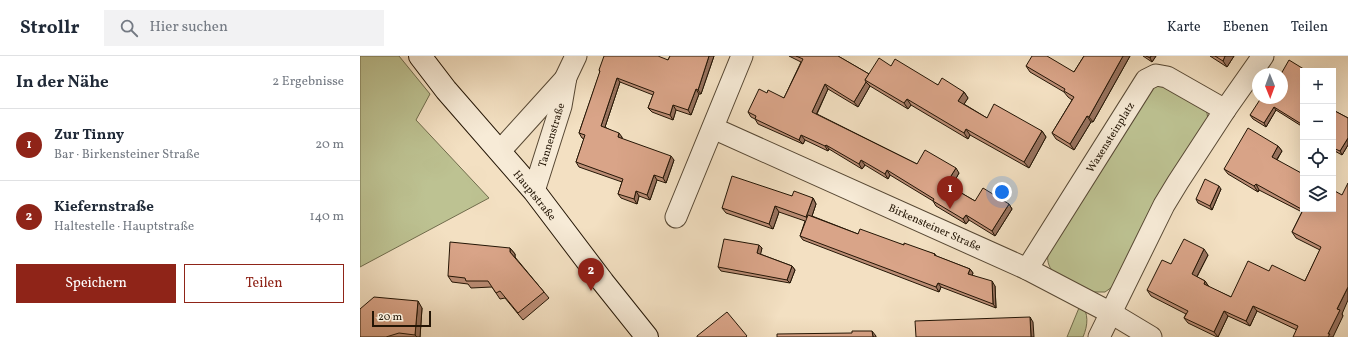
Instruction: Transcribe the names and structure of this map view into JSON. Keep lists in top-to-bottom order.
{
  "streets": {
    "main road": ["Hauptstraße"],
    "street": ["Tannenstraße", "Waxensteinplatz", "Birkensteiner Straße"]
  },
  "crossings": [
    ["Tannenstraße", "Hauptstraße"],
    ["Waxensteinplatz", "Birkensteiner Straße"]
  ],
  "scale_bar": "20 m",
  "north": "bottom",
  "page": {
    "header": "Strollr",
    "search": "Hier suchen",
    "nav": ["Karte", "Ebenen", "Teilen"],
    "heading": ["In der Nähe", "2 Ergebnisse"],
    "map_buttons": ["+", "−"],
    "list": [
      {
        "mark": "1",
        "name": "Zur Tinny",
        "note": "Bar · Birkensteiner Straße",
        "value": "20 m"
      },
      {
        "mark": "2",
        "name": "Kiefernstraße",
        "note": "Haltestelle · Hauptstraße",
        "value": "140 m"
      }
    ],
    "pins": ["1", "2"],
    "buttons": ["Speichern", "Teilen"],
    "scale": "20 m"
  }
}
